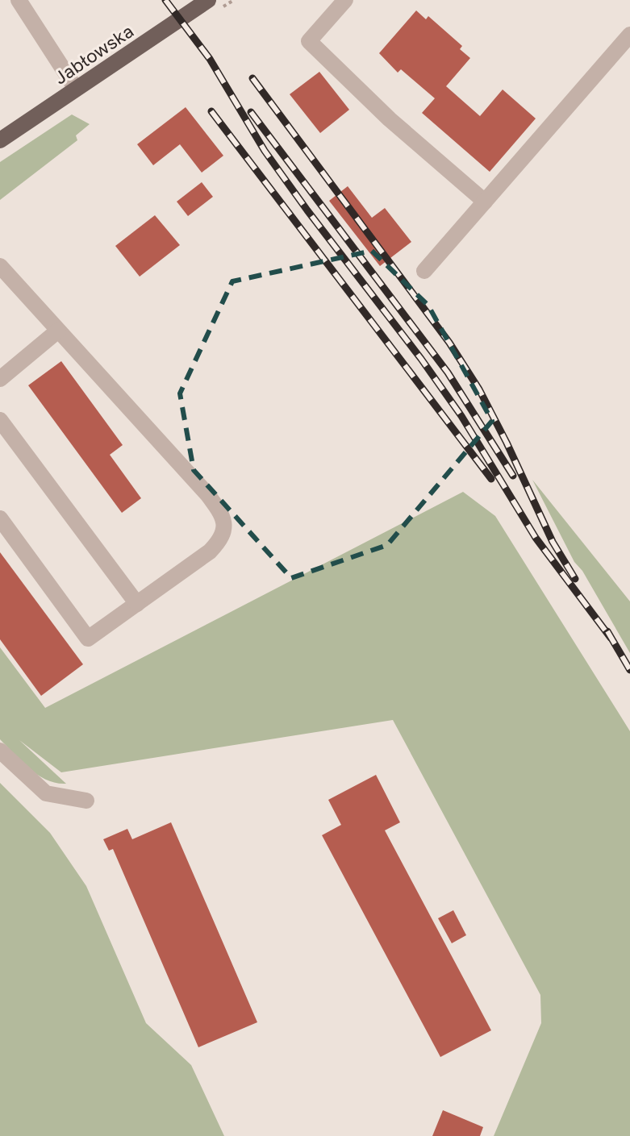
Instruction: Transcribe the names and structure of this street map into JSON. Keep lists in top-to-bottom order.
{
  "streets": {
    "main road": ["Jabłowska"]
  }
}
